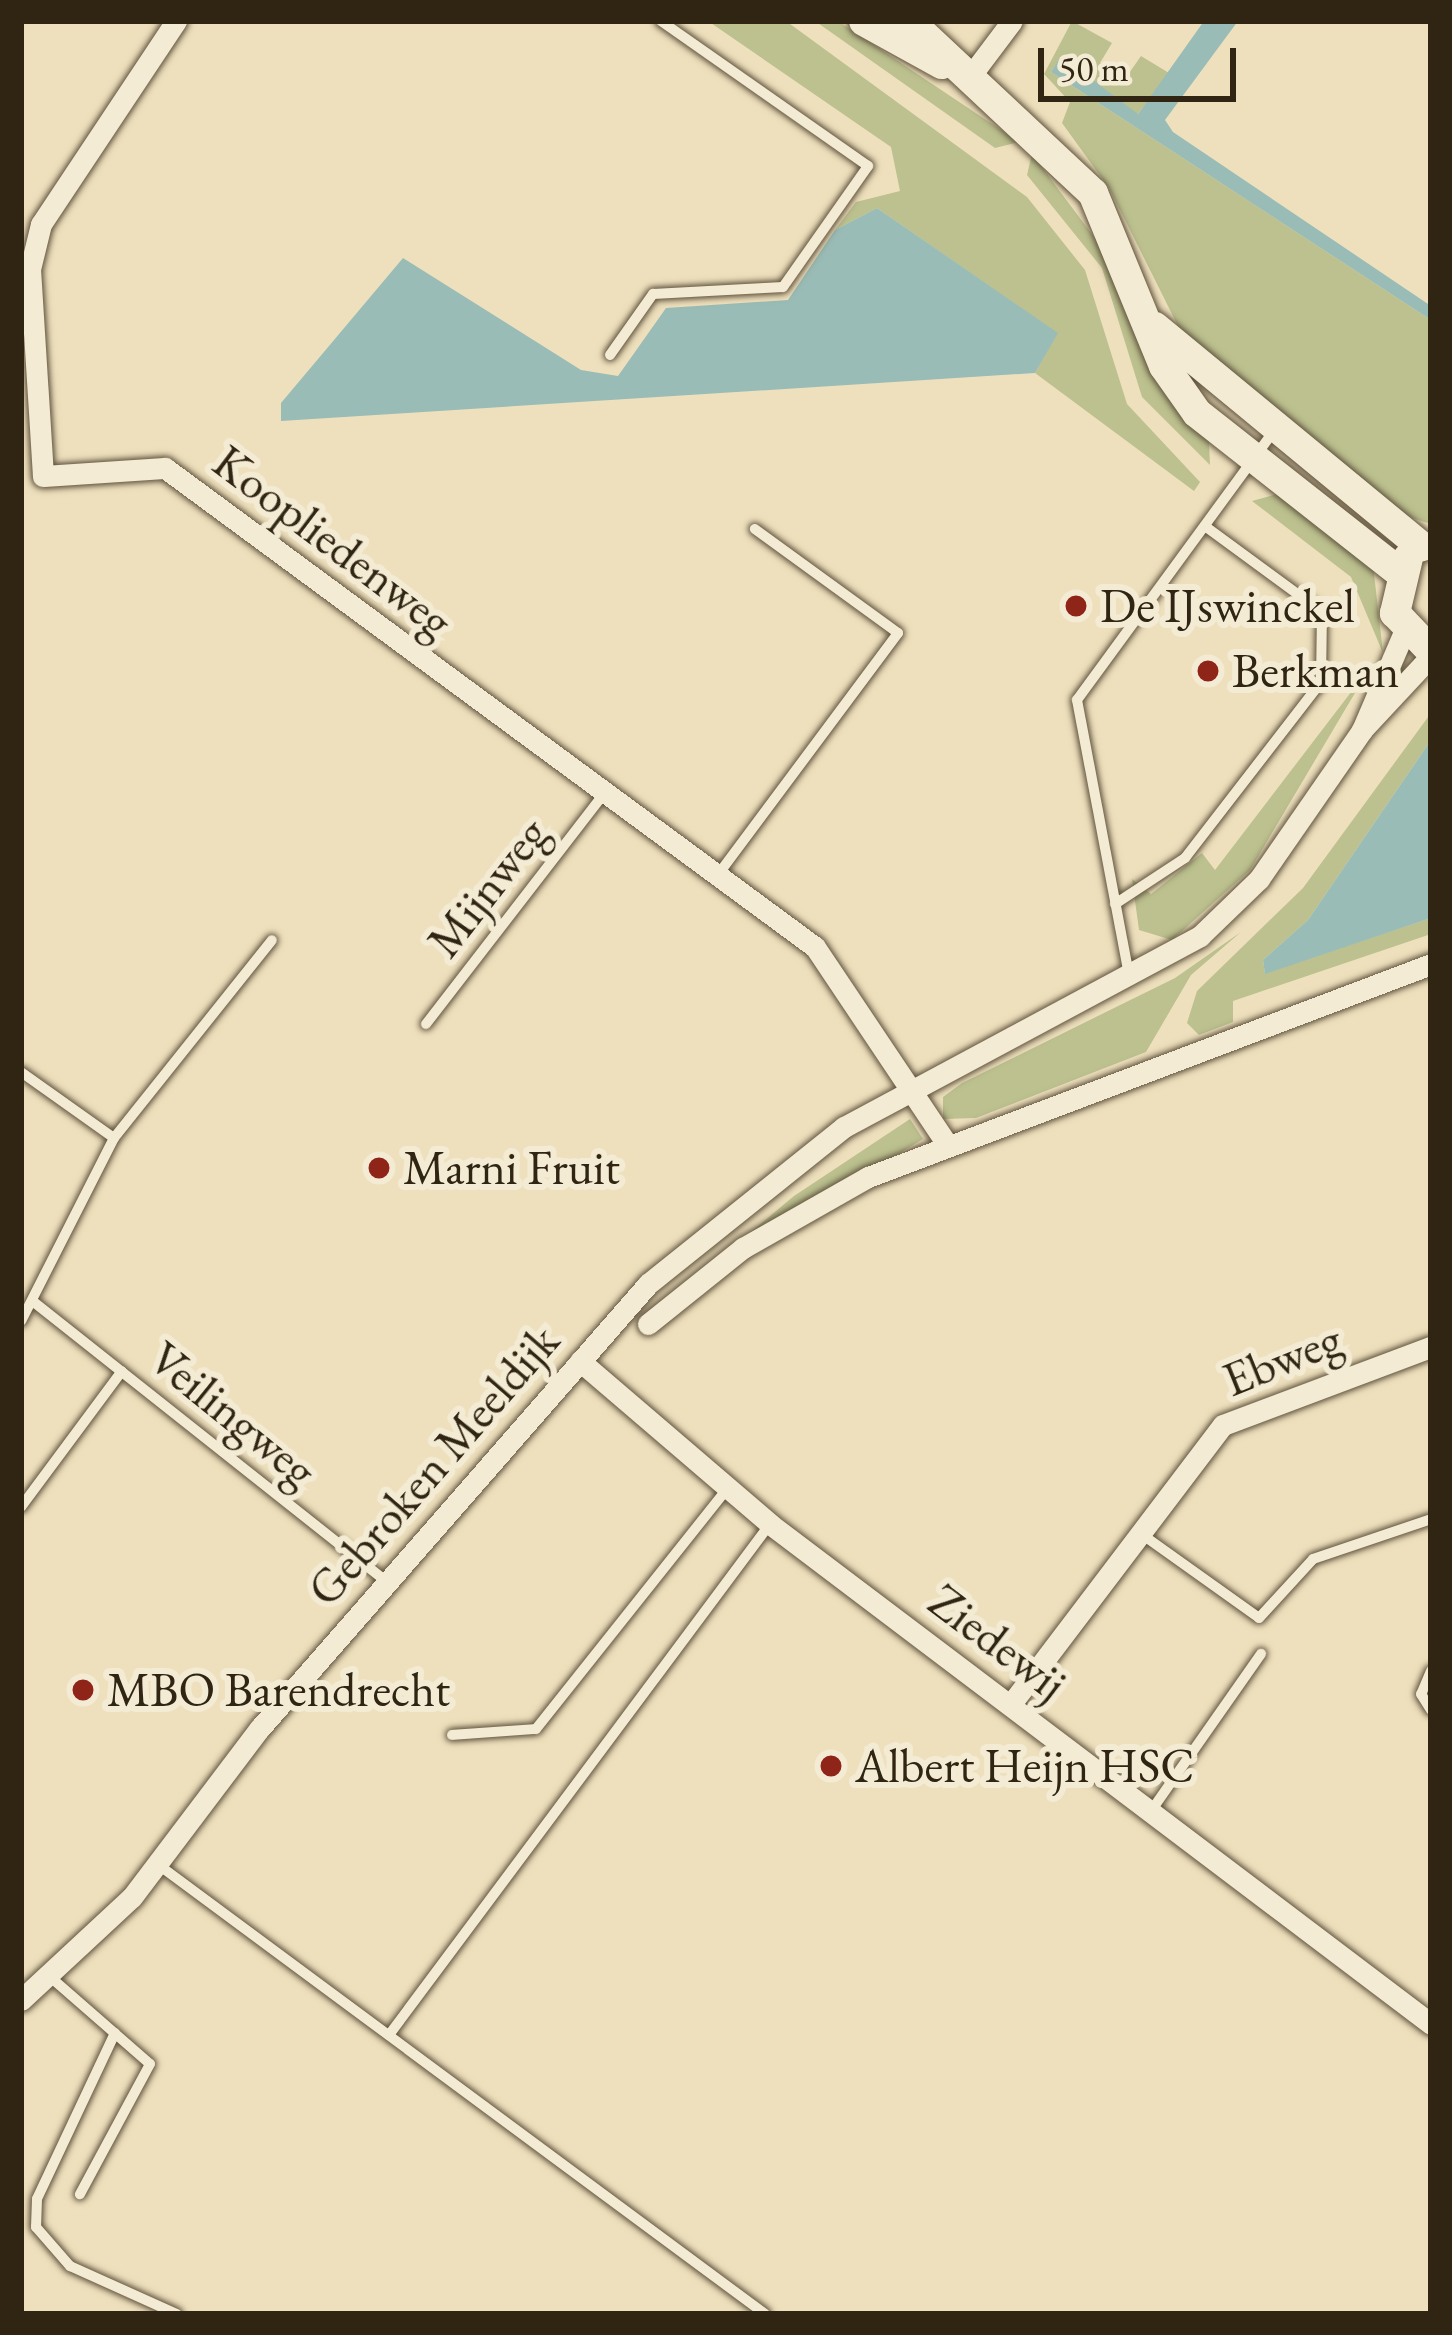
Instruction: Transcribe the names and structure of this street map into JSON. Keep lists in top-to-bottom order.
{
  "streets": {
    "street": [
      "Koopliedenweg",
      "Ebweg",
      "Gebroken Meeldijk",
      "Ziedewij"
    ],
    "lane": ["Mijnweg", "Veilingweg"]
  },
  "crossings": [
    ["Koopliedenweg", "Mijnweg"],
    ["Koopliedenweg", "Gebroken Meeldijk"],
    ["Ebweg", "Ziedewij"],
    ["Veilingweg", "Gebroken Meeldijk"],
    ["Gebroken Meeldijk", "Ziedewij"]
  ],
  "places": [
    "De IJswinckel",
    "Berkman",
    "Marni Fruit",
    "MBO Barendrecht",
    "Albert Heijn HSC"
  ],
  "scale_bar": "50 m"
}
